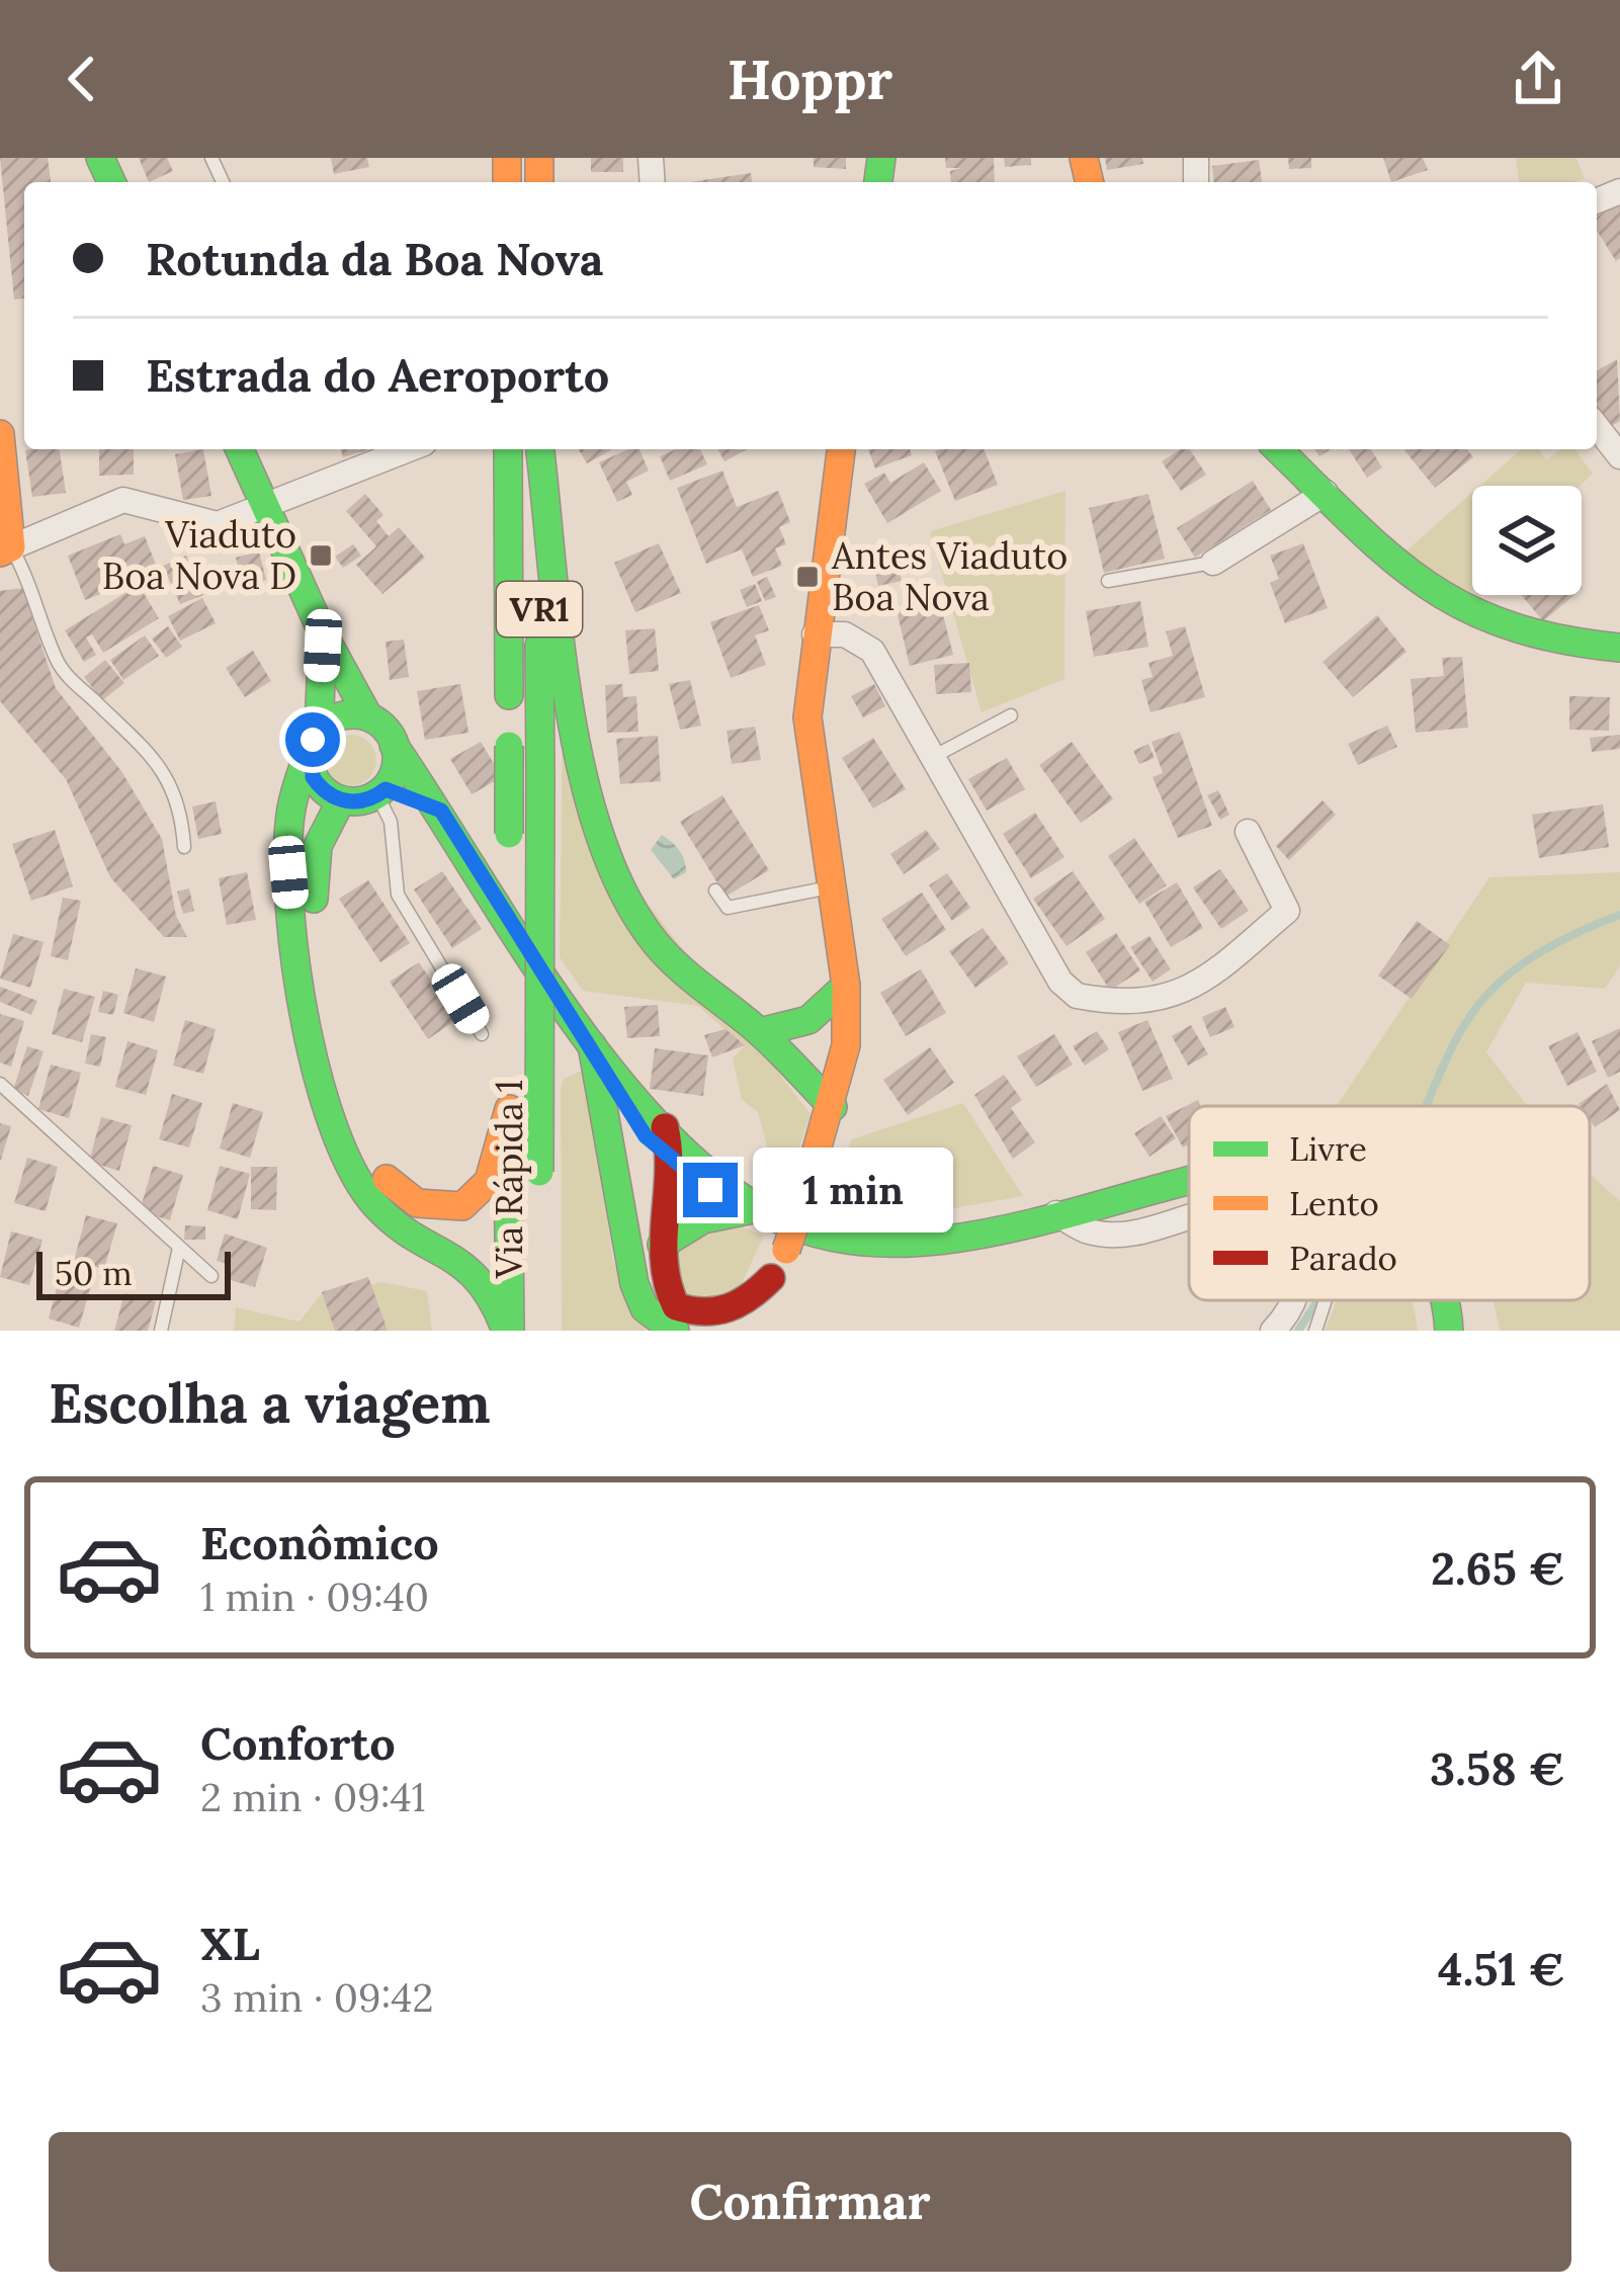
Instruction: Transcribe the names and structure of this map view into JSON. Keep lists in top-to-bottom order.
{
  "streets": {
    "main road": ["VR1", "Via Rápida 1"]
  },
  "places": {
    "transit": ["Viaduto Boa Nova D", "Antes Viaduto Boa Nova"]
  },
  "legend": ["Livre", "Lento", "Parado"],
  "scale_bar": "50 m",
  "page": {
    "header": "Hoppr",
    "banner": ["Rotunda da Boa Nova", "Estrada do Aeroporto"],
    "bubble": "1 min",
    "scale": "50 m",
    "heading": "Escolha a viagem",
    "list": [
      {
        "name": "Econômico",
        "note": "1 min · 09:40",
        "value": "2.65 €"
      },
      {
        "name": "Conforto",
        "note": "2 min · 09:41",
        "value": "3.58 €"
      },
      {
        "name": "XL",
        "note": "3 min · 09:42",
        "value": "4.51 €"
      }
    ],
    "buttons": "Confirmar"
  }
}
